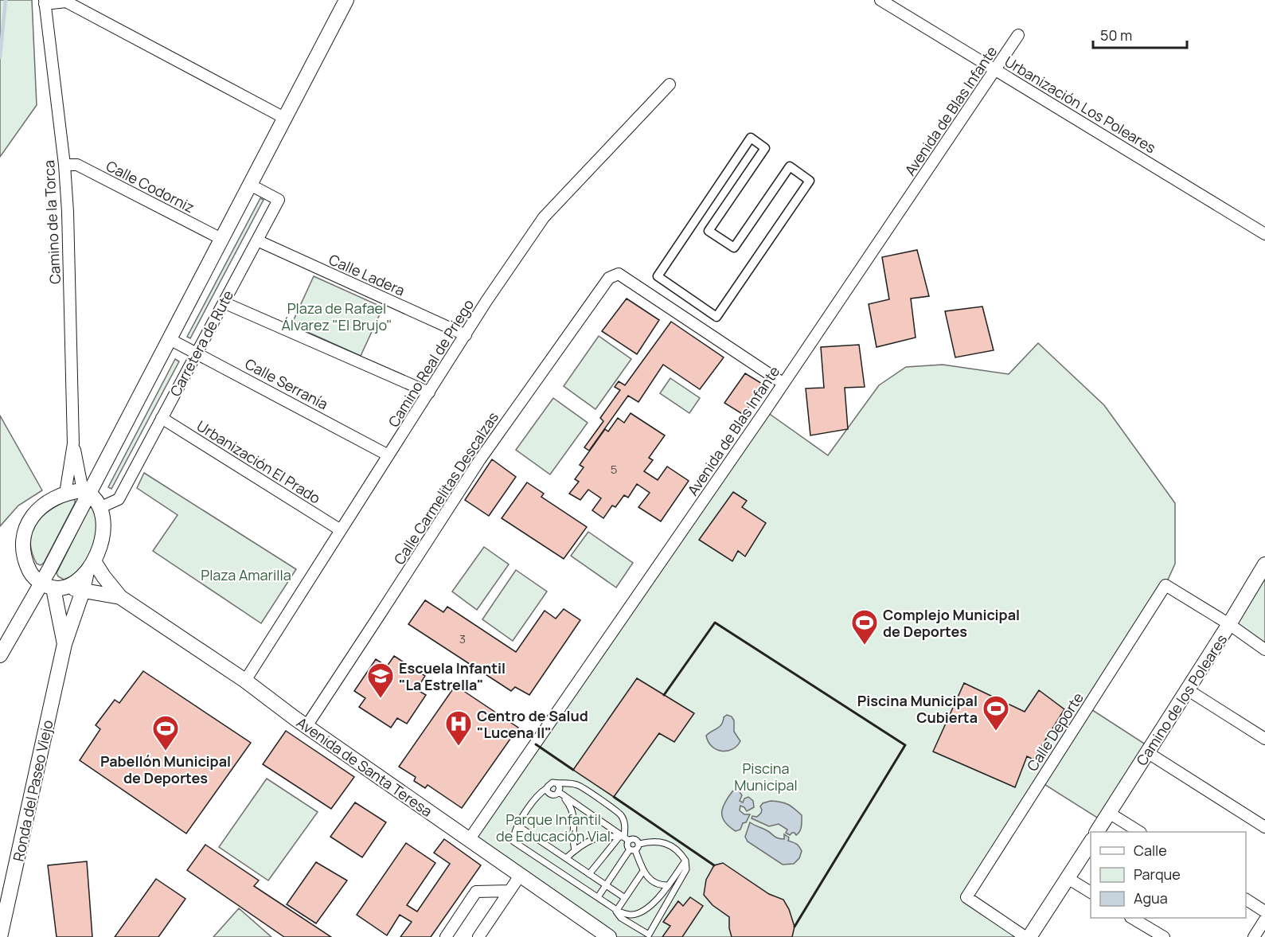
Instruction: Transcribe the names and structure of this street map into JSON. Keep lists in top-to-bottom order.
{
  "streets": {
    "street": [
      "Urbanización Los Poleares",
      "Avenida de Blas Infante",
      "Calle Codorniz",
      "Camino de la Torca",
      "Calle Ladera",
      "Carretera de Rute",
      "Camino Real de Priego",
      "Calle Serranía",
      "Urbanización El Prado",
      "Calle Carmelitas Descalzas",
      "Camino de los Poleares",
      "Calle Deporte",
      "Avenida de Santa Teresa",
      "Ronda del Paseo Viejo"
    ]
  },
  "crossings": [
    ["Urbanización Los Poleares", "Avenida de Blas Infante"],
    ["Avenida de Blas Infante", "Calle Carmelitas Descalzas"],
    ["Avenida de Blas Infante", "Avenida de Santa Teresa"],
    ["Calle Codorniz", "Camino de la Torca"],
    ["Calle Codorniz", "Carretera de Rute"],
    ["Camino de la Torca", "Carretera de Rute"],
    ["Calle Ladera", "Carretera de Rute"],
    ["Calle Ladera", "Camino Real de Priego"],
    ["Carretera de Rute", "Calle Serranía"],
    ["Carretera de Rute", "Urbanización El Prado"],
    ["Carretera de Rute", "Avenida de Santa Teresa"],
    ["Carretera de Rute", "Ronda del Paseo Viejo"],
    ["Camino Real de Priego", "Calle Serranía"],
    ["Camino Real de Priego", "Urbanización El Prado"],
    ["Camino Real de Priego", "Avenida de Santa Teresa"],
    ["Calle Carmelitas Descalzas", "Avenida de Santa Teresa"],
    ["Camino de los Poleares", "Calle Deporte"],
    ["Avenida de Santa Teresa", "Ronda del Paseo Viejo"]
  ],
  "parks": [
    "Plaza de Rafael Álvarez \"El Brujo\"",
    "Plaza Amarilla",
    "Piscina Municipal",
    "Parque Infantil de Educación Vial"
  ],
  "places": {
    "sports": ["Complejo Municipal de Deportes", "Piscina Municipal Cubierta", "Pabellón Municipal de Deportes"],
    "school or university": ["Escuela Infantil \"La Estrella\""],
    "hospital": ["Centro de Salud \"Lucena II\""]
  },
  "house_numbers": ["5", "3"],
  "legend": ["Calle", "Parque", "Agua"],
  "scale_bar": "50 m"
}
